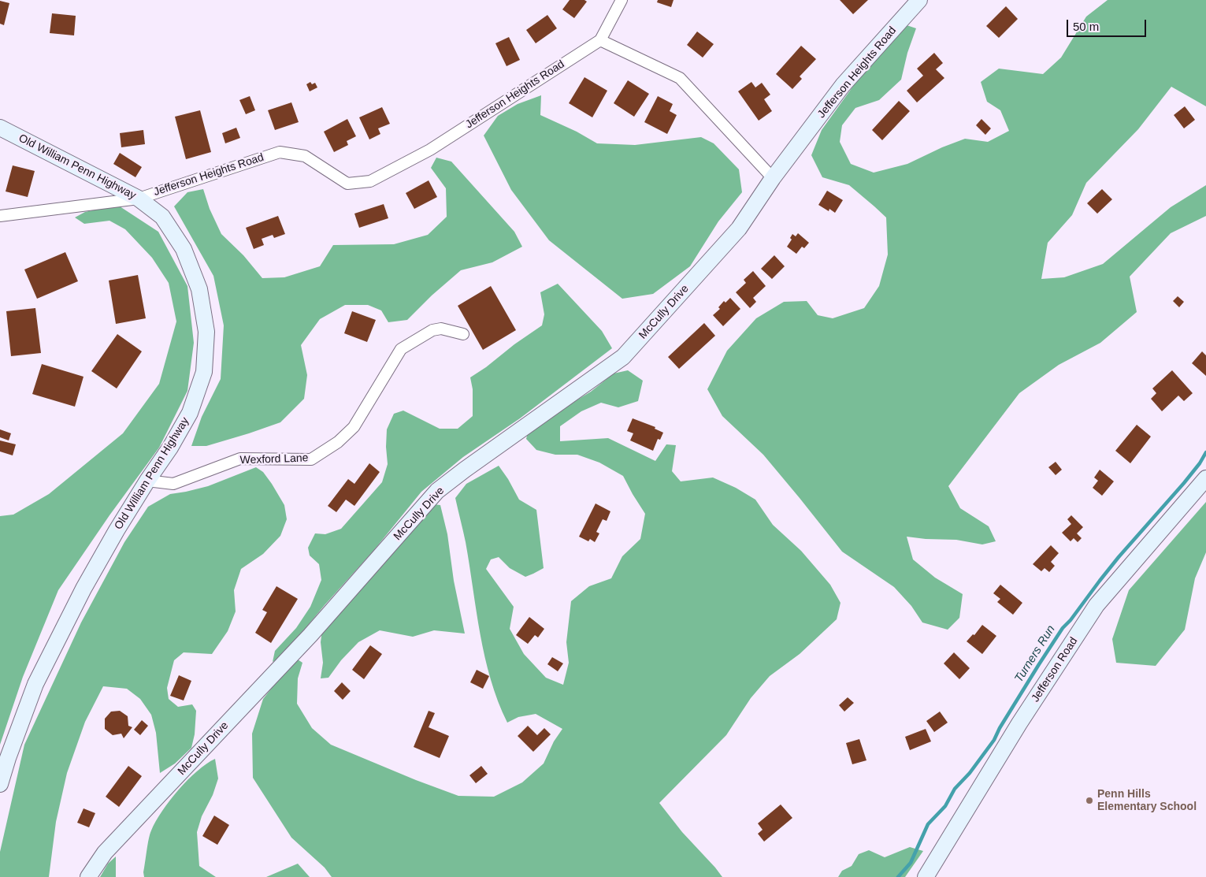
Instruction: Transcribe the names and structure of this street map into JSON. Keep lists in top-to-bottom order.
{
  "streets": {
    "street": [
      "Jefferson Heights Road",
      "Old William Penn Highway",
      "McCully Drive",
      "Wexford Lane",
      "Jefferson Road"
    ]
  },
  "crossings": [
    ["Jefferson Heights Road", "Old William Penn Highway"],
    ["Jefferson Heights Road", "McCully Drive"],
    ["Old William Penn Highway", "Wexford Lane"]
  ],
  "water": ["Turners Run"],
  "places": ["Penn Hills Elementary School"],
  "scale_bar": "50 m"
}
